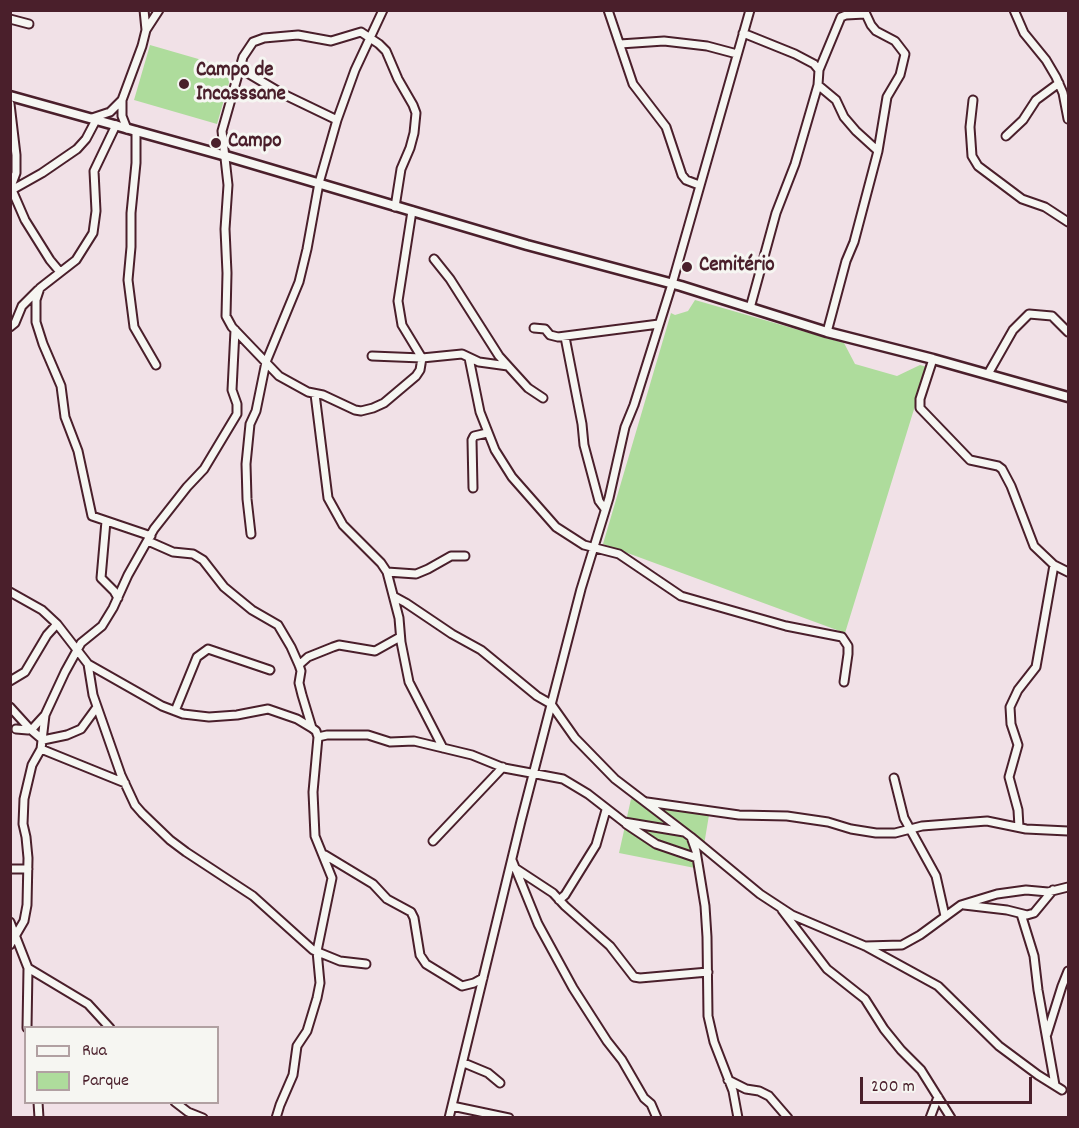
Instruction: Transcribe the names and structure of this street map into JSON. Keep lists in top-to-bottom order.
{
  "places": ["Campo de Incasssane", "Campo", "Cemitério"],
  "legend": ["Rua", "Parque"],
  "scale_bar": "200 m"
}
